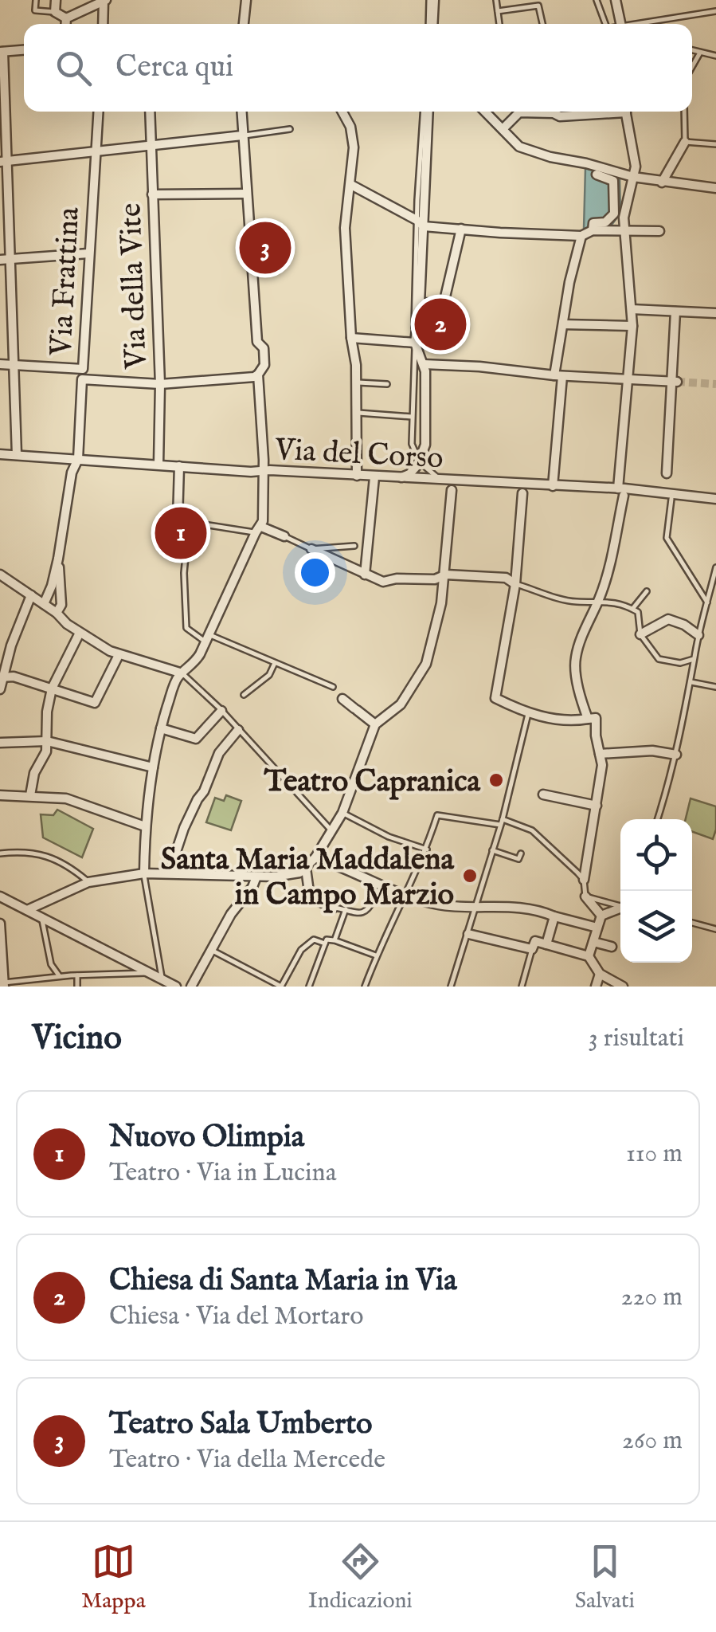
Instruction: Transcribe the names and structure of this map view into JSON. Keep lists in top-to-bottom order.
{
  "streets": {
    "street": ["Via Frattina", "Via della Vite", "Via del Corso"]
  },
  "crossings": [
    ["Via Frattina", "Via del Corso"],
    ["Via della Vite", "Via del Corso"]
  ],
  "places": ["Teatro Capranica", "Santa Maria Maddalena in Campo Marzio"],
  "page": {
    "search": "Cerca qui",
    "pins": ["3", "2", "1"],
    "heading": ["Vicino", "3 risultati"],
    "list": [
      {
        "mark": "1",
        "name": "Nuovo Olimpia",
        "note": "Teatro · Via in Lucina",
        "value": "110 m"
      },
      {
        "mark": "2",
        "name": "Chiesa di Santa Maria in Via",
        "note": "Chiesa · Via del Mortaro",
        "value": "220 m"
      },
      {
        "mark": "3",
        "name": "Teatro Sala Umberto",
        "note": "Teatro · Via della Mercede",
        "value": "260 m"
      }
    ],
    "nav": ["Mappa", "Indicazioni", "Salvati"]
  }
}
